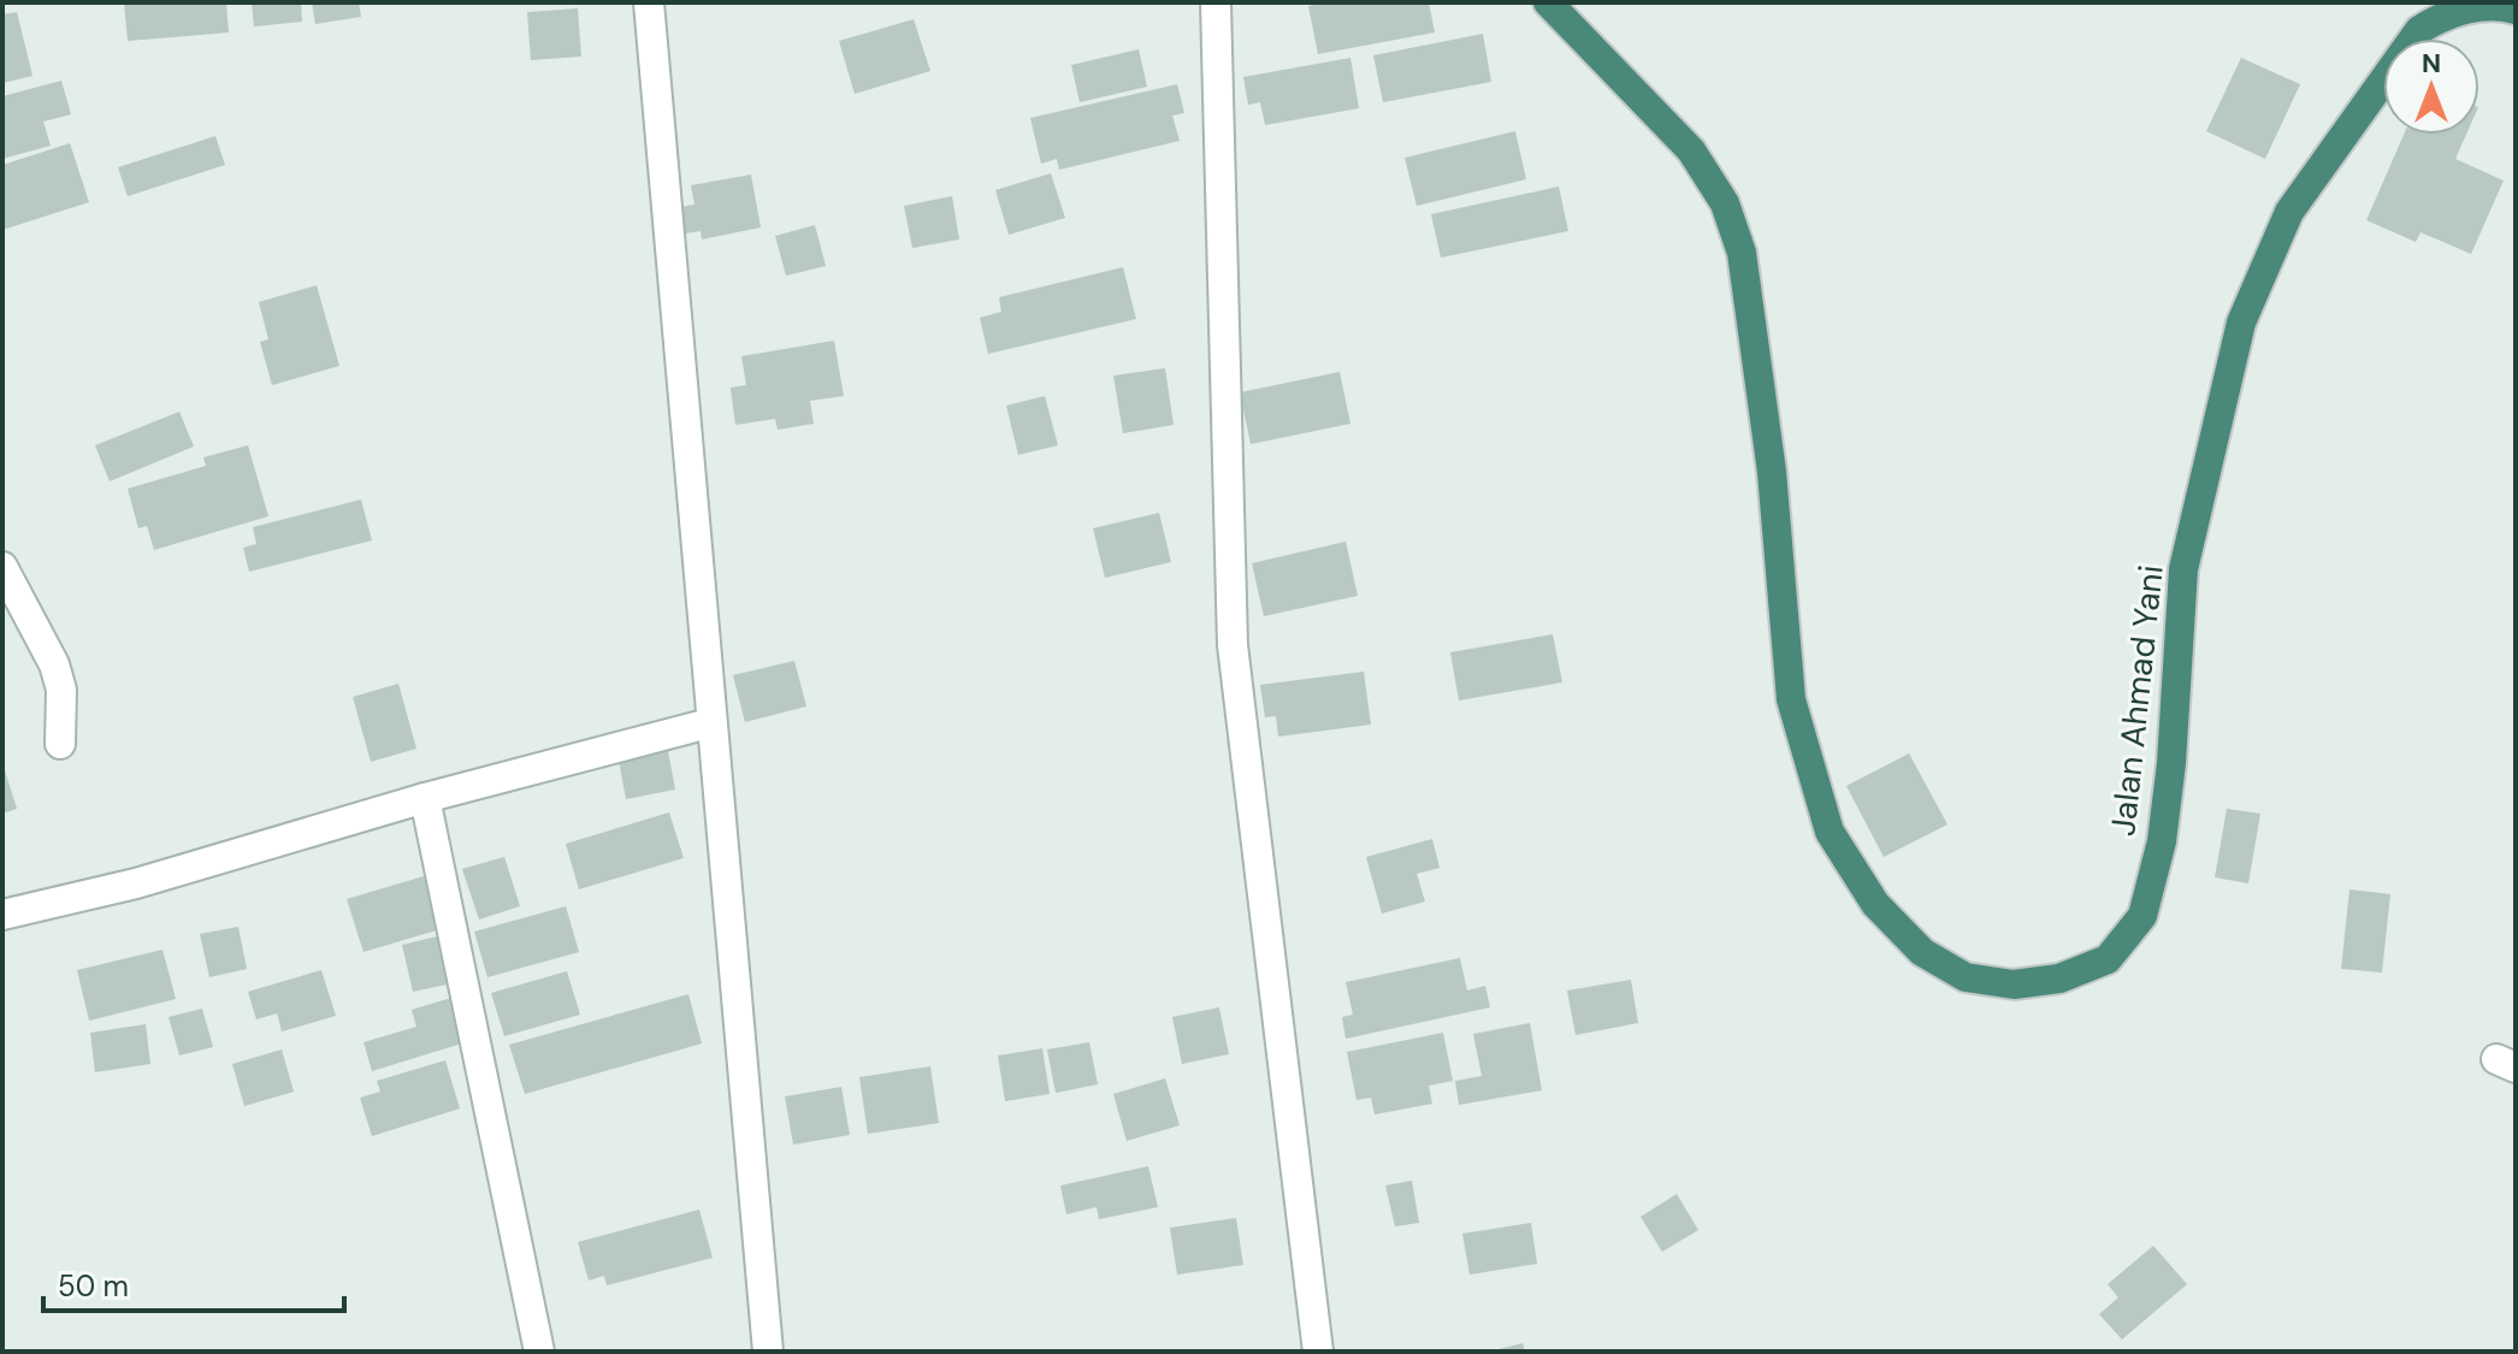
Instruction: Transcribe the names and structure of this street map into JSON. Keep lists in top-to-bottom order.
{
  "streets": {
    "highway": ["Jalan Ahmad Yani"]
  },
  "scale_bar": "50 m",
  "north": "top"
}
